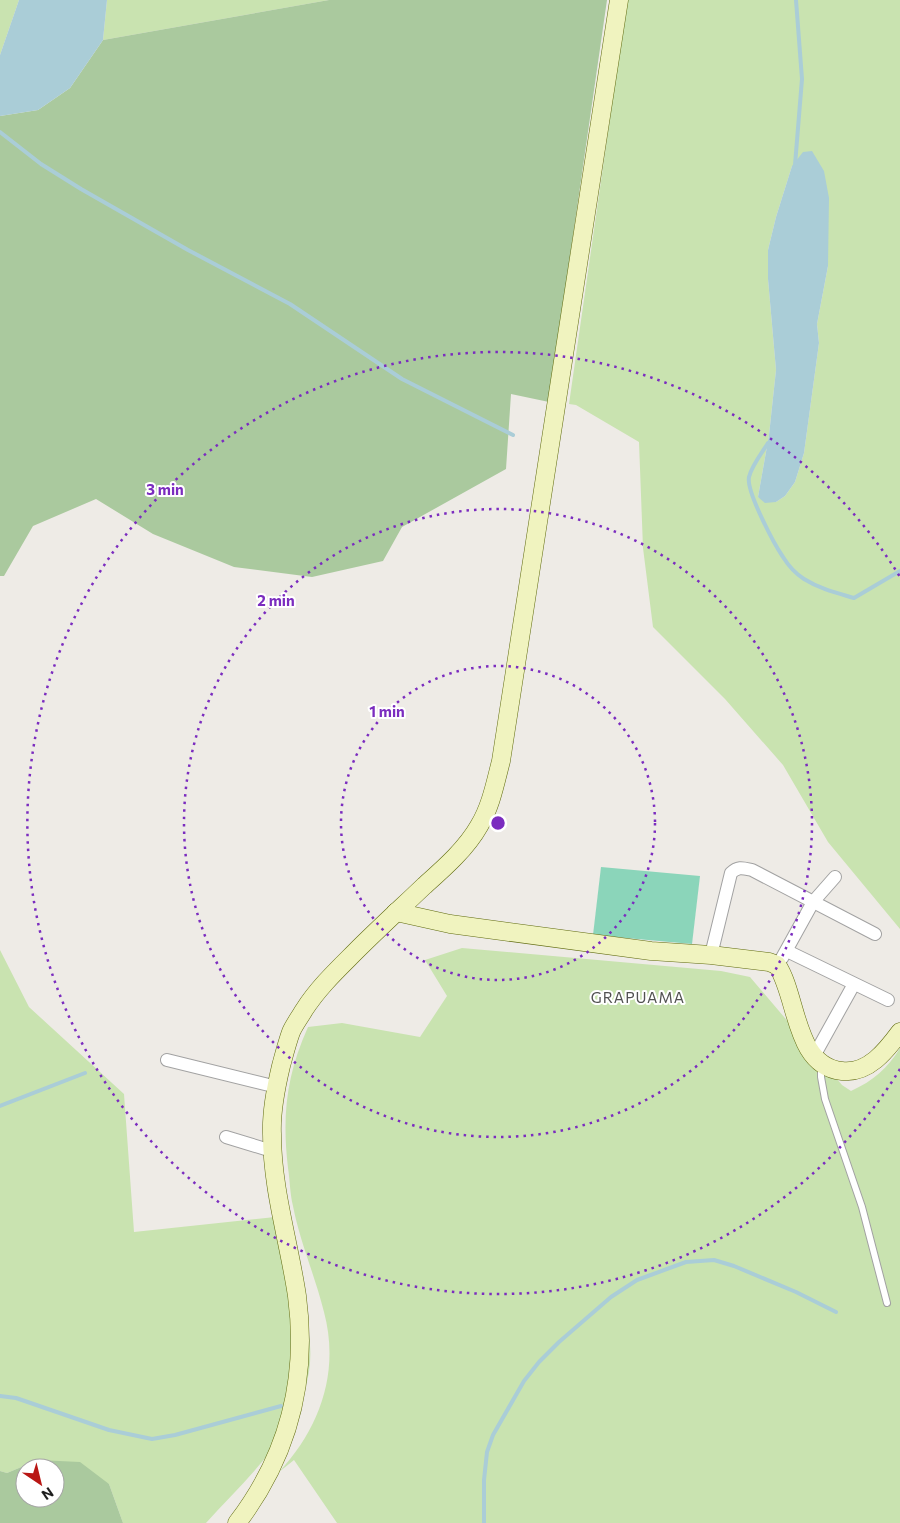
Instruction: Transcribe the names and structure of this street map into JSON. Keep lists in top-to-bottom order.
{
  "districts": ["GRAPUAMA"],
  "north": "bottom right",
  "rings": ["3 min", "2 min", "1 min"]
}
